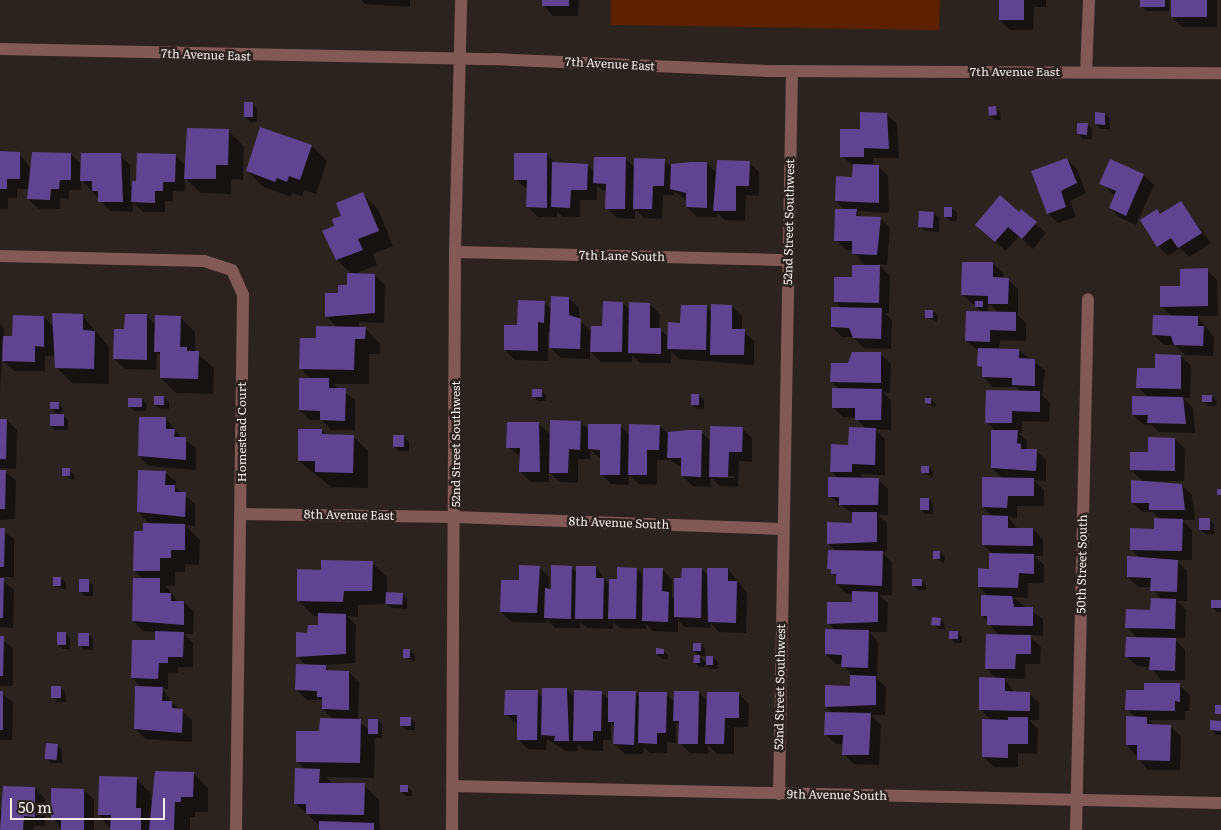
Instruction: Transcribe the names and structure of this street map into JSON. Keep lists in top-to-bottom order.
{
  "streets": {
    "street": [
      "7th Avenue East",
      "52nd Street Southwest",
      "7th Lane South",
      "Homestead Court",
      "8th Avenue East",
      "8th Avenue South",
      "50th Street South",
      "9th Avenue South"
    ]
  },
  "crossings": [
    ["7th Avenue East", "52nd Street Southwest"],
    ["52nd Street Southwest", "7th Lane South"],
    ["52nd Street Southwest", "8th Avenue East"],
    ["52nd Street Southwest", "8th Avenue South"],
    ["52nd Street Southwest", "9th Avenue South"],
    ["Homestead Court", "8th Avenue East"],
    ["8th Avenue East", "8th Avenue South"],
    ["50th Street South", "9th Avenue South"]
  ],
  "scale_bar": "50 m"
}
